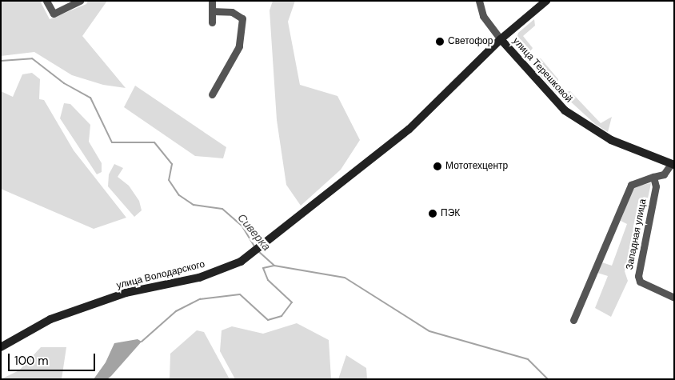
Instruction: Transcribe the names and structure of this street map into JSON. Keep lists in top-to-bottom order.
{
  "streets": {
    "main road": ["улица Терешковой", "улица Володарского"],
    "street": ["Западная улица"]
  },
  "crossings": [
    ["улица Терешковой", "улица Володарского"]
  ],
  "water": ["Сиверка"],
  "places": ["Светофор", "Мототехцентр", "ПЭК"],
  "scale_bar": "100 m"
}
